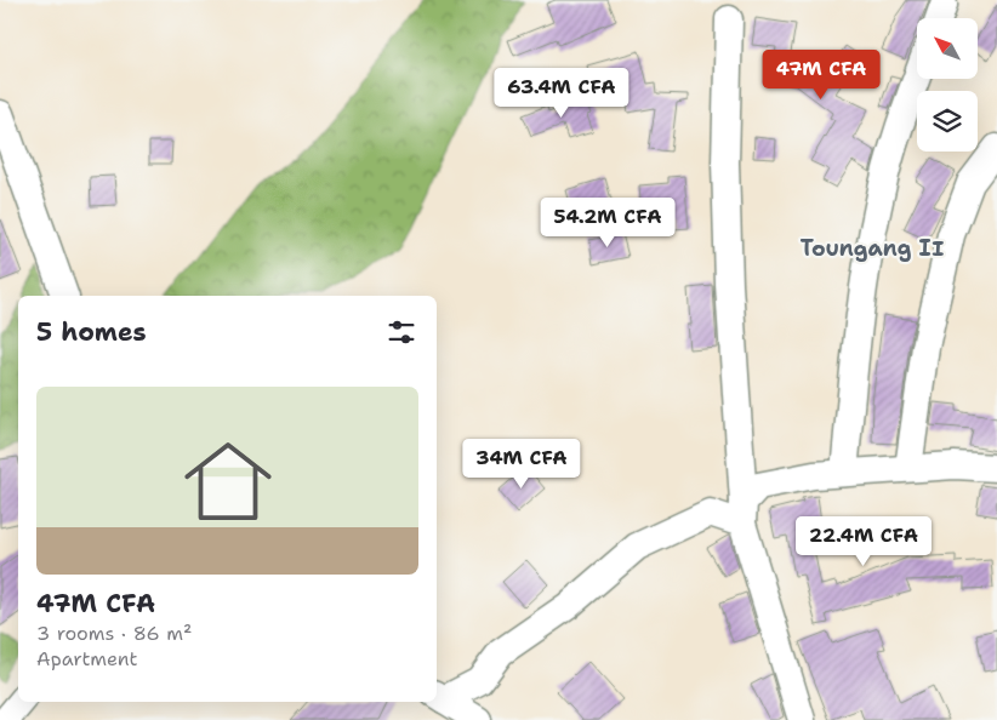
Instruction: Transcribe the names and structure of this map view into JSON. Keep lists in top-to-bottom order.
{
  "districts": ["Toungang II"],
  "north": "top left",
  "page": {
    "price": [
      "47M CFA",
      "63.4M CFA",
      "54.2M CFA",
      "34M CFA",
      "22.4M CFA"
    ],
    "heading": "5 homes",
    "list": [
      {
        "name": "47M CFA",
        "note": "3 rooms · 86 m² · Apartment"
      }
    ]
  }
}
